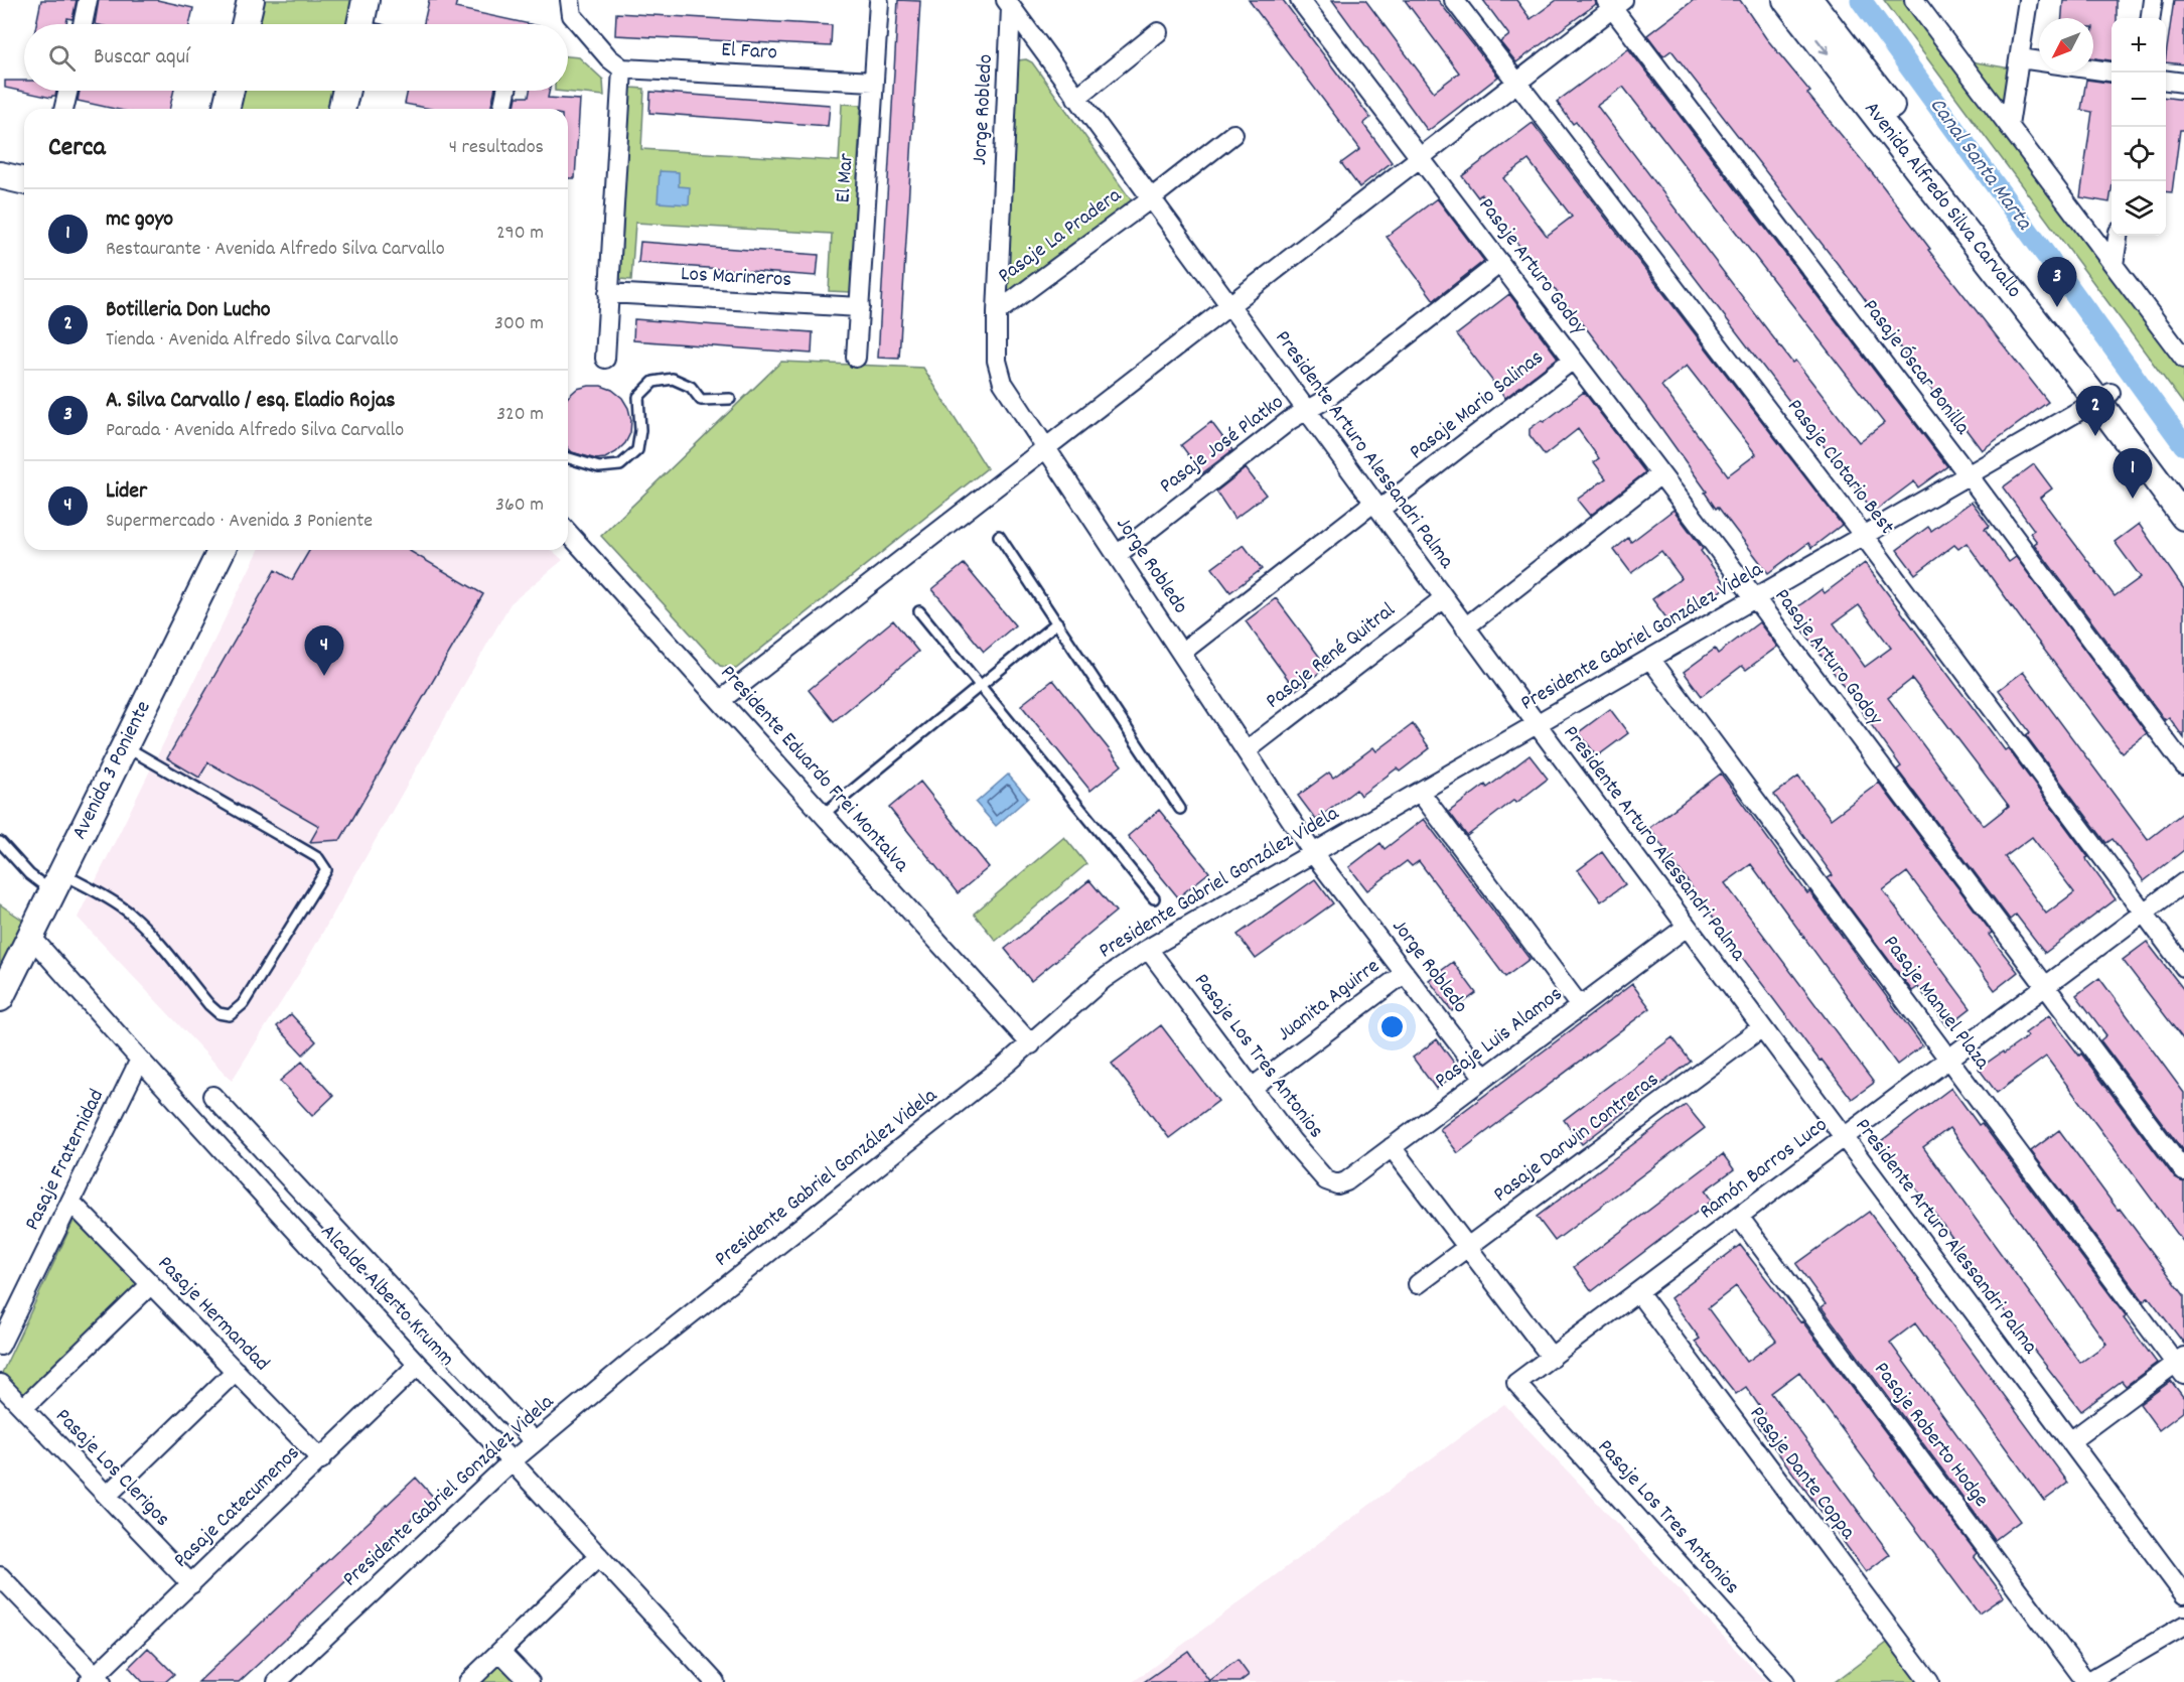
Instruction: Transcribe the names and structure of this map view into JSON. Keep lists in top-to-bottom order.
{
  "streets": {
    "street": [
      "El Faro",
      "Jorge Robledo",
      "El Mar",
      "Avenida Alfredo Silva Carvallo",
      "Pasaje La Pradera",
      "Pasaje Arturo Godoy",
      "Los Marineros",
      "Pasaje Óscar Bonilla",
      "Pasaje Mario Salinas",
      "Pasaje José Platko",
      "Presidente Arturo Alessandri Palma",
      "Pasaje Clotario Best",
      "Presidente Gabriel González Videla",
      "Pasaje René Quitral",
      "Presidente Eduardo Frei Montalva",
      "Avenida 3 Poniente",
      "Juanita Aguirre",
      "Pasaje Manuel Plaza",
      "Pasaje Luis Alamos",
      "Pasaje Los Tres Antonios",
      "Pasaje Darwin Contreras",
      "Pasaje Fraternidad",
      "Ramón Barros Luco",
      "Alcalde Alberto Krumm",
      "Pasaje Hermandad",
      "Pasaje Roberto Hodge",
      "Pasaje Los Clerigos",
      "Pasaje Dante Coppa",
      "Pasaje Catecumenos"
    ]
  },
  "crossings": [
    ["El Faro", "El Mar"],
    ["Jorge Robledo", "Pasaje La Pradera"],
    ["Jorge Robledo", "Pasaje Mario Salinas"],
    ["Jorge Robledo", "Pasaje José Platko"],
    ["Jorge Robledo", "Presidente Arturo Alessandri Palma"],
    ["Jorge Robledo", "Presidente Gabriel González Videla"],
    ["Jorge Robledo", "Pasaje René Quitral"],
    ["Jorge Robledo", "Juanita Aguirre"],
    ["Jorge Robledo", "Pasaje Luis Alamos"],
    ["El Mar", "Los Marineros"],
    ["Avenida Alfredo Silva Carvallo", "Presidente Gabriel González Videla"],
    ["Pasaje La Pradera", "Presidente Arturo Alessandri Palma"],
    ["Pasaje Arturo Godoy", "Pasaje Mario Salinas"],
    ["Pasaje Arturo Godoy", "Pasaje José Platko"],
    ["Pasaje Arturo Godoy", "Presidente Gabriel González Videla"],
    ["Pasaje Arturo Godoy", "Ramón Barros Luco"],
    ["Pasaje Óscar Bonilla", "Presidente Gabriel González Videla"],
    ["Pasaje Mario Salinas", "Presidente Arturo Alessandri Palma"],
    ["Pasaje José Platko", "Presidente Arturo Alessandri Palma"],
    ["Presidente Arturo Alessandri Palma", "Presidente Gabriel González Videla"],
    ["Presidente Arturo Alessandri Palma", "Pasaje René Quitral"],
    ["Presidente Arturo Alessandri Palma", "Pasaje Luis Alamos"],
    ["Presidente Arturo Alessandri Palma", "Pasaje Darwin Contreras"],
    ["Presidente Arturo Alessandri Palma", "Ramón Barros Luco"],
    ["Pasaje Clotario Best", "Presidente Gabriel González Videla"],
    ["Pasaje Clotario Best", "Ramón Barros Luco"],
    ["Presidente Gabriel González Videla", "Presidente Eduardo Frei Montalva"],
    ["Presidente Gabriel González Videla", "Pasaje Manuel Plaza"],
    ["Presidente Gabriel González Videla", "Pasaje Los Tres Antonios"],
    ["Presidente Gabriel González Videla", "Alcalde Alberto Krumm"],
    ["Avenida 3 Poniente", "Alcalde Alberto Krumm"],
    ["Juanita Aguirre", "Pasaje Los Tres Antonios"],
    ["Pasaje Manuel Plaza", "Ramón Barros Luco"],
    ["Pasaje Luis Alamos", "Pasaje Los Tres Antonios"],
    ["Pasaje Los Tres Antonios", "Ramón Barros Luco"],
    ["Pasaje Fraternidad", "Alcalde Alberto Krumm"],
    ["Pasaje Fraternidad", "Pasaje Hermandad"],
    ["Ramón Barros Luco", "Pasaje Roberto Hodge"],
    ["Ramón Barros Luco", "Pasaje Dante Coppa"],
    ["Alcalde Alberto Krumm", "Pasaje Catecumenos"],
    ["Pasaje Hermandad", "Pasaje Catecumenos"],
    ["Pasaje Los Clerigos", "Pasaje Catecumenos"]
  ],
  "water": ["Canal Santa Marta"],
  "north": "bottom left",
  "page": {
    "map_buttons": ["+", "−"],
    "search": "Buscar aquí",
    "heading": ["Cerca", "4 resultados"],
    "list": [
      {
        "mark": "1",
        "name": "mc goyo",
        "note": "Restaurante · Avenida Alfredo Silva Carvallo",
        "value": "290 m"
      },
      {
        "mark": "2",
        "name": "Botilleria Don Lucho",
        "note": "Tienda · Avenida Alfredo Silva Carvallo",
        "value": "300 m"
      },
      {
        "mark": "3",
        "name": "A. Silva Carvallo / esq. Eladio Rojas",
        "note": "Parada · Avenida Alfredo Silva Carvallo",
        "value": "320 m"
      },
      {
        "mark": "4",
        "name": "Lider",
        "note": "Supermercado · Avenida 3 Poniente",
        "value": "360 m"
      }
    ],
    "pins": [
      "3",
      "2",
      "1",
      "4"
    ]
  }
}
